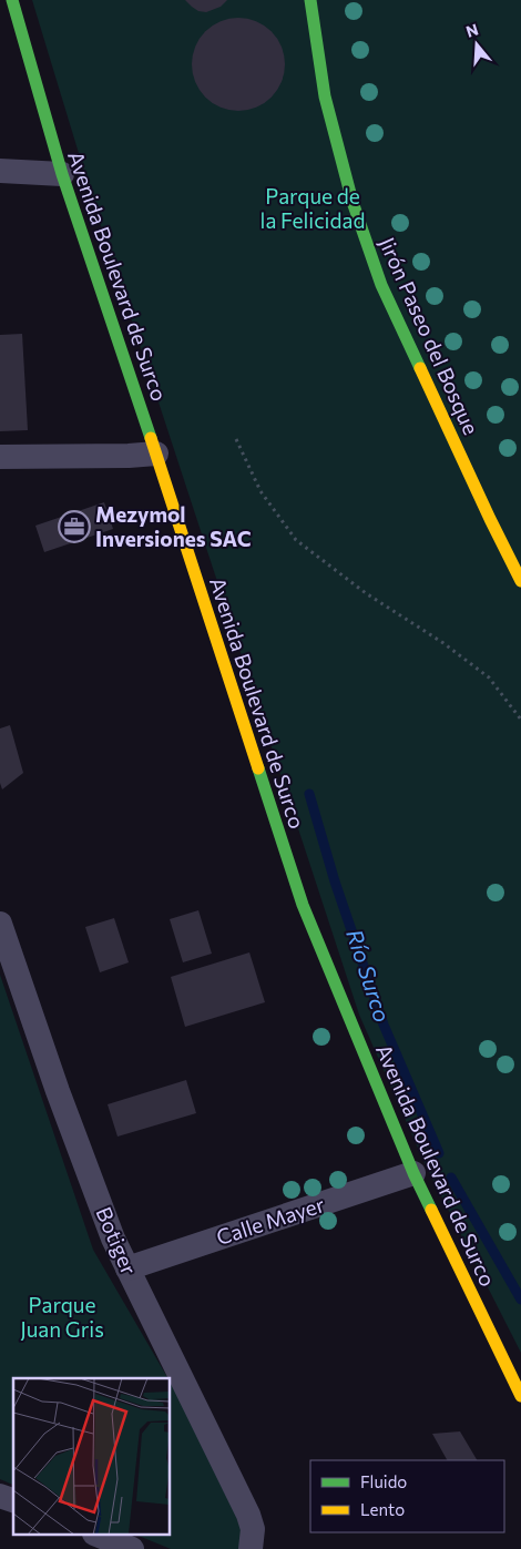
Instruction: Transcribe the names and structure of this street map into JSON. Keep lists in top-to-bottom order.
{
  "streets": {
    "street": [
      "Avenida Boulevard de Surco",
      "Jirón Paseo del Bosque",
      "Calle Mayer",
      "Botiger"
    ]
  },
  "crossings": [
    ["Avenida Boulevard de Surco", "Calle Mayer"],
    ["Calle Mayer", "Botiger"]
  ],
  "water": ["Río Surco"],
  "parks": ["Parque de la Felicidad", "Parque Juan Gris"],
  "places": {
    "office": ["Mezymol Inversiones SAC"]
  },
  "legend": ["Fluido", "Lento"],
  "north": "top"
}
